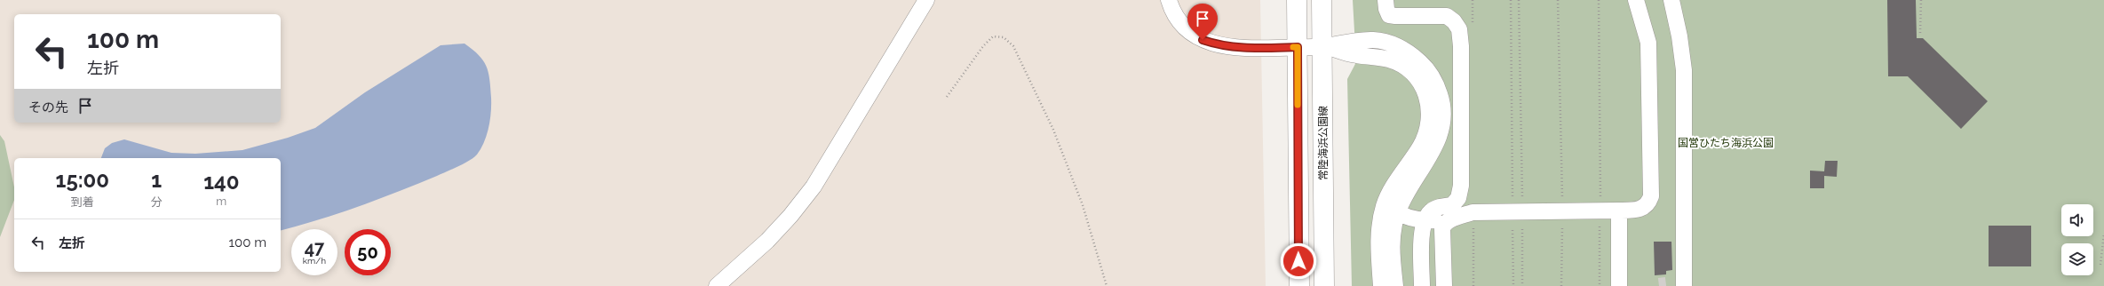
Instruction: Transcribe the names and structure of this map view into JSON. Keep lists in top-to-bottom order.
{
  "streets": {
    "main road": ["常陸海浜公園線"]
  },
  "parks": ["国営ひたち海浜公園"],
  "page": {
    "turn": ["100 m", "左折"],
    "then": "その先",
    "eta": [
      "15:00",
      "到着",
      "1",
      "分",
      "140",
      "m"
    ],
    "list": [
      {
        "name": "左折",
        "value": "100 m"
      }
    ],
    "speed": "47 km/h",
    "limit": "50"
  }
}
